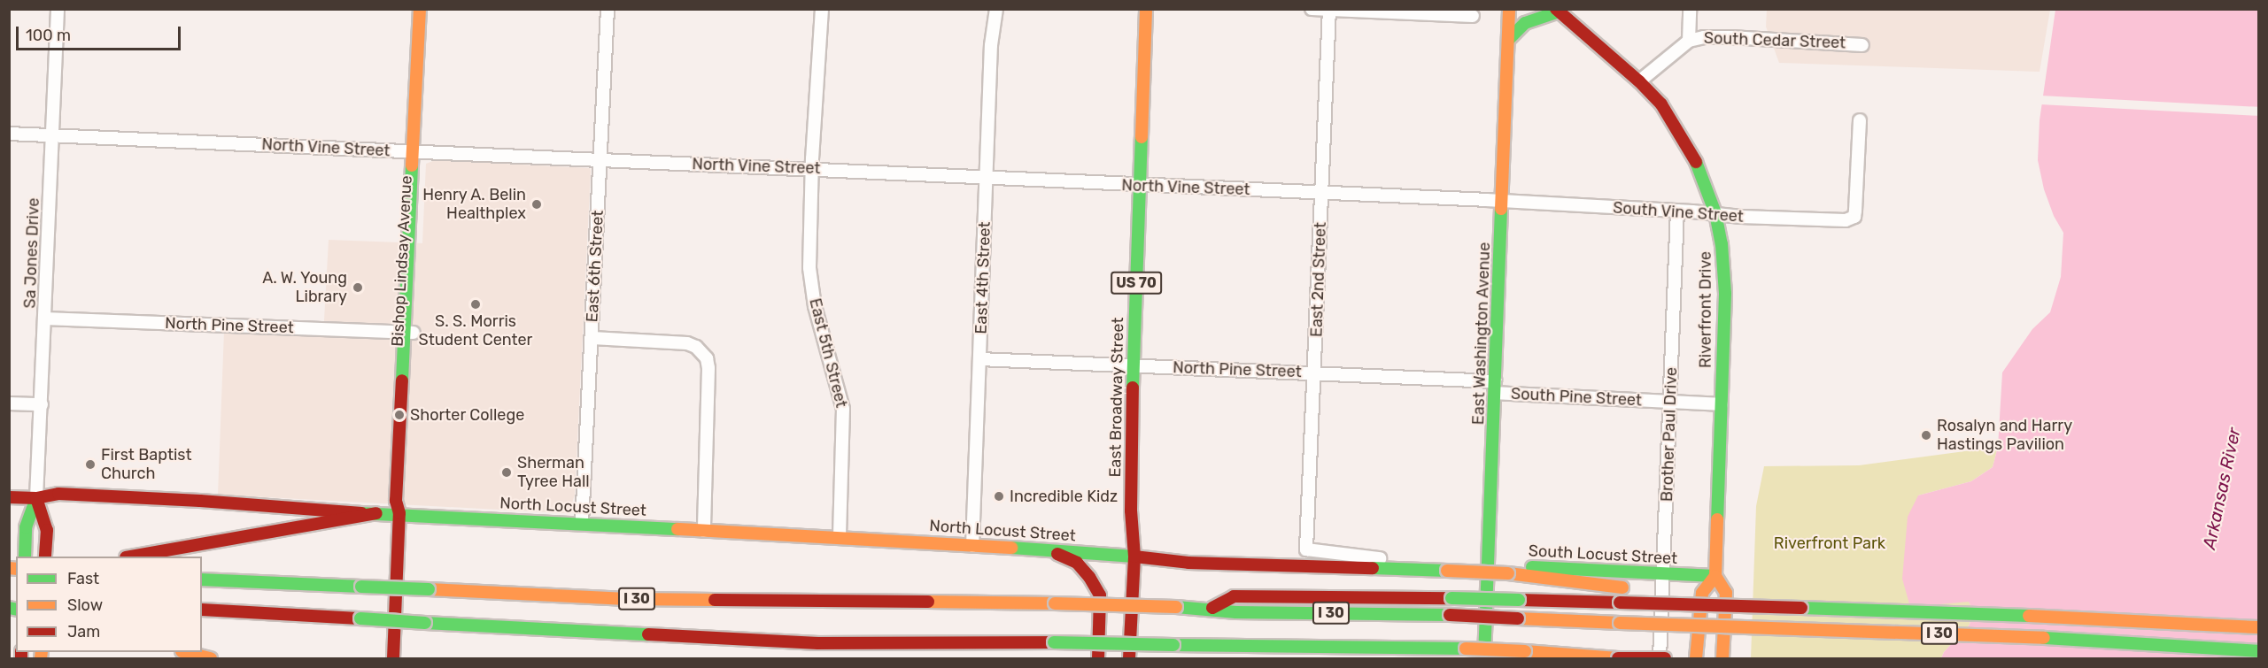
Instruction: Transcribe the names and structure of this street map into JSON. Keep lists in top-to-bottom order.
{
  "streets": {
    "main road": [
      "Sa Jones Drive",
      "Bishop Lindsay Avenue",
      "US 70",
      "Riverfront Drive",
      "East Washington Avenue",
      "East Broadway Street",
      "North Locust Street",
      "South Locust Street",
      "I 30"
    ],
    "street": [
      "South Cedar Street",
      "North Vine Street",
      "South Vine Street",
      "East 6th Street",
      "East 4th Street",
      "East 2nd Street",
      "North Pine Street",
      "East 5th Street",
      "South Pine Street",
      "Brother Paul Drive"
    ]
  },
  "crossings": [
    ["North Vine Street", "South Vine Street"],
    ["North Vine Street", "Sa Jones Drive"],
    ["North Vine Street", "Bishop Lindsay Avenue"],
    ["North Vine Street", "East 6th Street"],
    ["North Vine Street", "East 4th Street"],
    ["North Vine Street", "East 2nd Street"],
    ["North Vine Street", "East Washington Avenue"],
    ["North Vine Street", "East 5th Street"],
    ["North Vine Street", "East Broadway Street"],
    ["South Vine Street", "Riverfront Drive"],
    ["South Vine Street", "East Washington Avenue"],
    ["South Vine Street", "Brother Paul Drive"],
    ["Sa Jones Drive", "North Pine Street"],
    ["Sa Jones Drive", "North Locust Street"],
    ["Bishop Lindsay Avenue", "North Pine Street"],
    ["Bishop Lindsay Avenue", "North Locust Street"],
    ["East 6th Street", "North Locust Street"],
    ["East 4th Street", "North Pine Street"],
    ["East 4th Street", "North Locust Street"],
    ["East 2nd Street", "North Pine Street"],
    ["East 2nd Street", "East Washington Avenue"],
    ["East 2nd Street", "South Locust Street"],
    ["Riverfront Drive", "South Pine Street"],
    ["Riverfront Drive", "South Locust Street"],
    ["North Pine Street", "East Washington Avenue"],
    ["North Pine Street", "East Broadway Street"],
    ["North Pine Street", "South Pine Street"],
    ["East Washington Avenue", "South Pine Street"],
    ["East Washington Avenue", "South Locust Street"],
    ["East 5th Street", "North Locust Street"],
    ["East Broadway Street", "North Locust Street"],
    ["South Pine Street", "Brother Paul Drive"],
    ["Brother Paul Drive", "South Locust Street"]
  ],
  "water": ["Arkansas River"],
  "parks": ["Riverfront Park"],
  "places": [
    "Henry A. Belin Healthplex",
    "A. W. Young Library",
    "S. S. Morris Student Center",
    "Shorter College",
    "Rosalyn and Harry Hastings Pavilion",
    "First Baptist Church",
    "Sherman Tyree Hall",
    "Incredible Kidz"
  ],
  "legend": ["Fast", "Slow", "Jam"],
  "scale_bar": "100 m"
}
